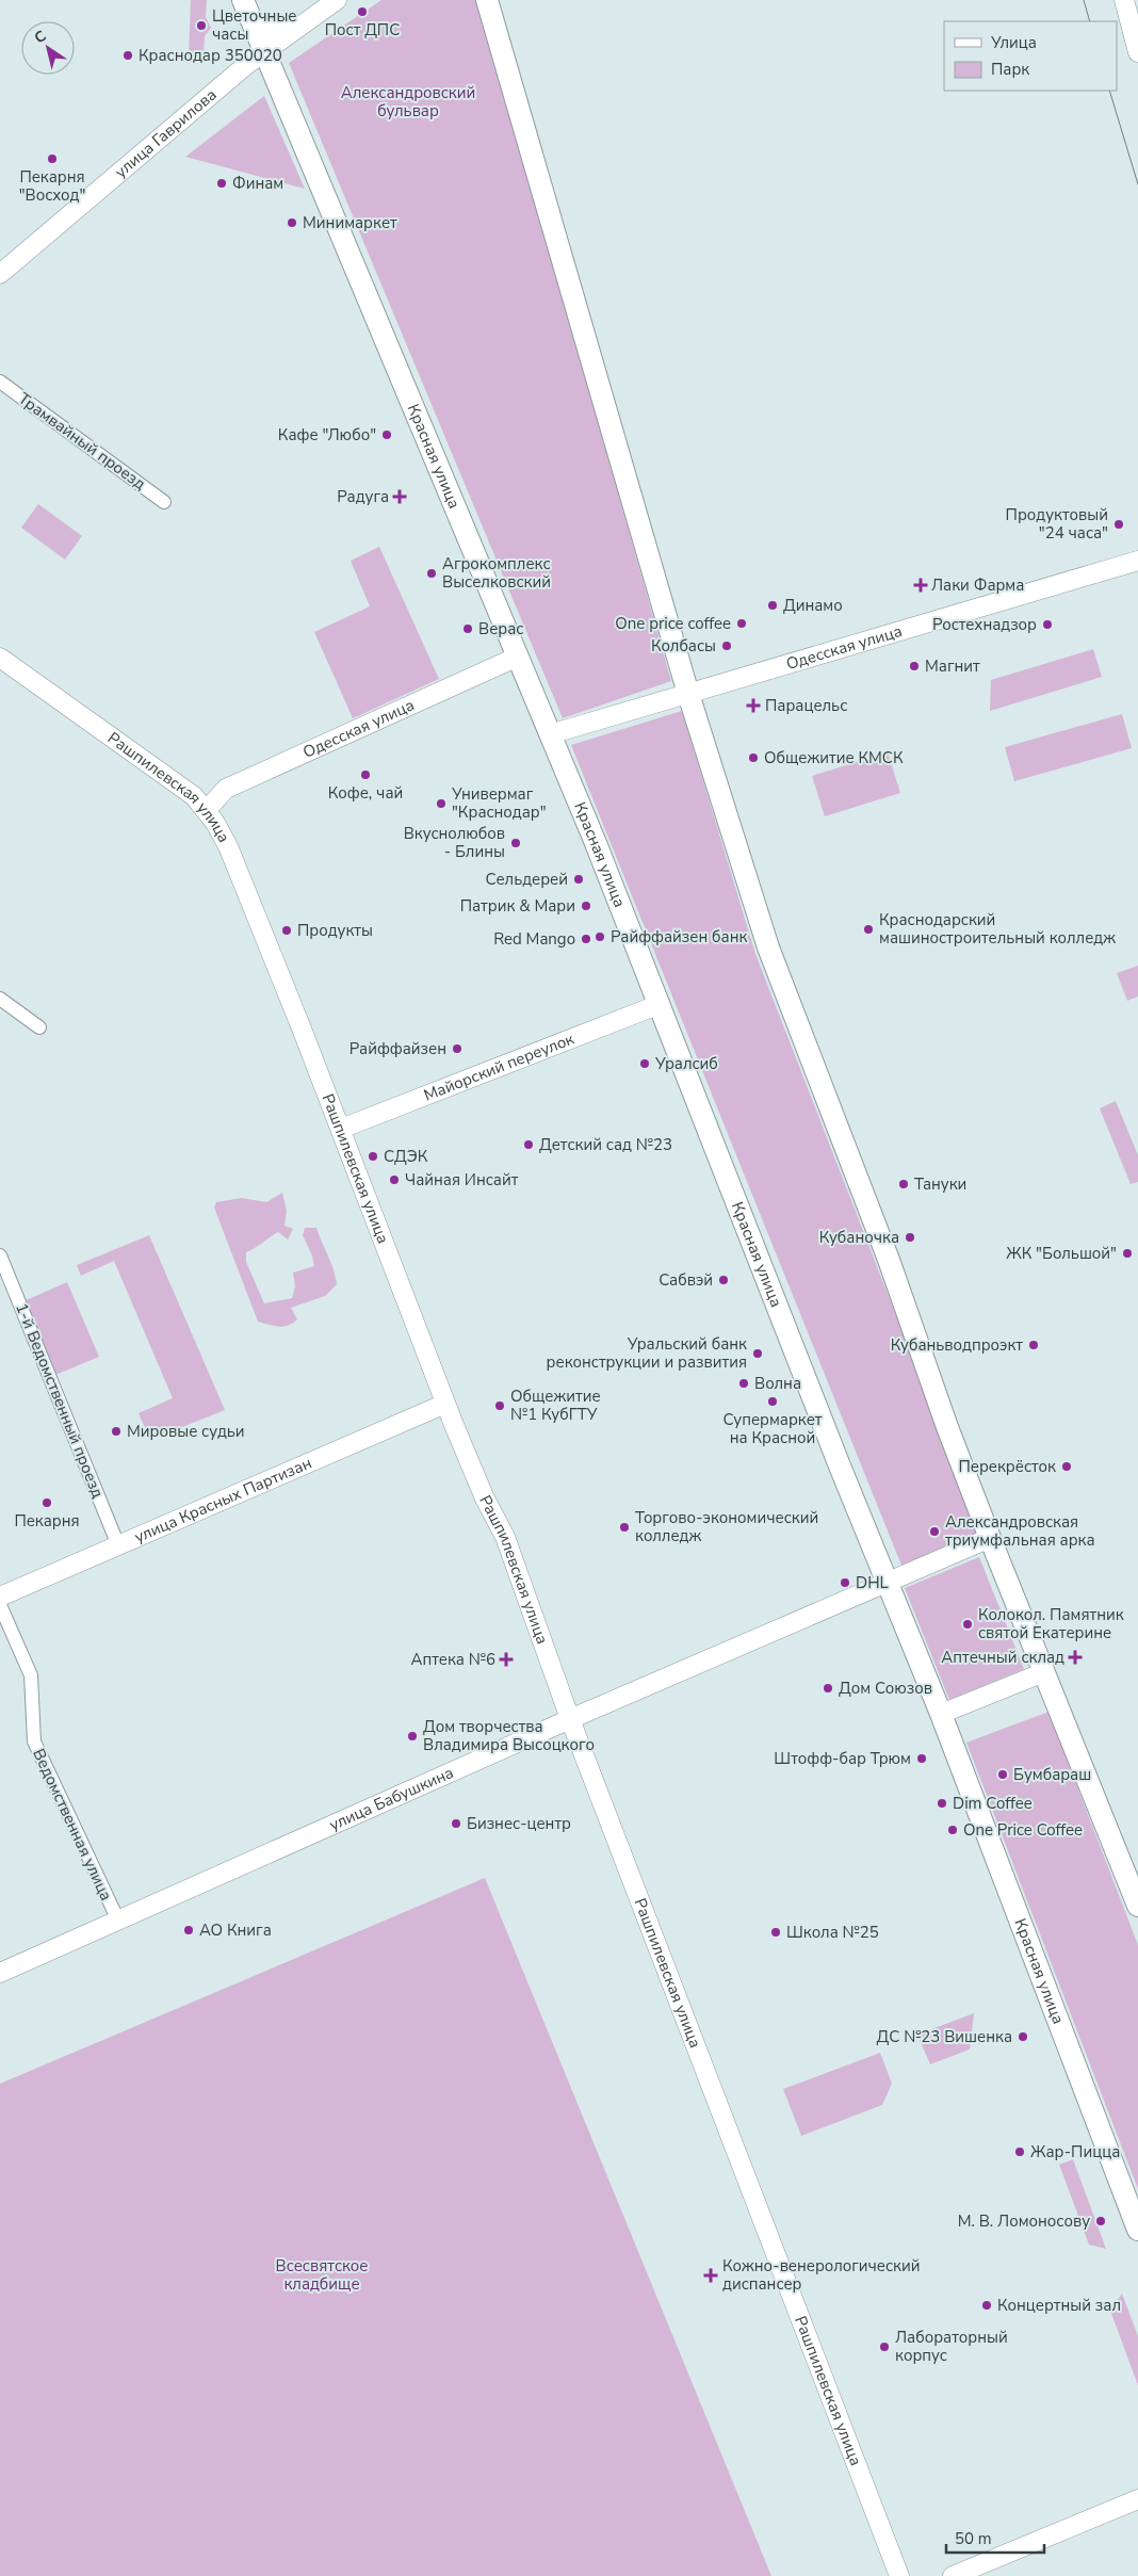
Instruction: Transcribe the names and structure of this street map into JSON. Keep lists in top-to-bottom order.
{
  "streets": {
    "main road": ["Красная улица"],
    "street": [
      "улица Гаврилова",
      "Трамвайный проезд",
      "Одесская улица",
      "Рашпилевская улица",
      "Майорский переулок",
      "1-й Ведомственный проезд",
      "улица Красных Партизан",
      "улица Бабушкина",
      "Ведомственная улица"
    ]
  },
  "crossings": [
    ["улица Гаврилова", "Красная улица"],
    ["Красная улица", "Одесская улица"],
    ["Красная улица", "Майорский переулок"],
    ["Красная улица", "улица Бабушкина"],
    ["Одесская улица", "Рашпилевская улица"],
    ["Рашпилевская улица", "Майорский переулок"],
    ["Рашпилевская улица", "улица Красных Партизан"],
    ["Рашпилевская улица", "улица Бабушкина"],
    ["1-й Ведомственный проезд", "улица Красных Партизан"],
    ["улица Бабушкина", "Ведомственная улица"]
  ],
  "parks": ["Александровский бульвар", "Всесвятское кладбище"],
  "places": {
    "other": [
      "Пост ДПС",
      "Цветочные часы",
      "Краснодар 350020",
      "Пекарня \"Восход\"",
      "Финам",
      "Минимаркет",
      "Кафе \"Любо\"",
      "Продуктовый \"24 часа\"",
      "Агрокомплекс Выселковский",
      "Динамо",
      "One price coffee",
      "Ростехнадзор",
      "Верас",
      "Колбасы",
      "Магнит",
      "Общежитие КМСК",
      "Кофе, чай",
      "Универмаг \"Краснодар\"",
      "Вкуснолюбов - Блины",
      "Сельдерей",
      "Патрик & Мари",
      "Краснодарский машиностроительный колледж",
      "Продукты",
      "Райффайзен банк",
      "Red Mango",
      "Райффайзен",
      "Уралсиб",
      "Детский сад №23",
      "СДЭК",
      "Чайная Инсайт",
      "Тануки",
      "Кубаночка",
      "ЖК \"Большой\"",
      "Сабвэй",
      "Кубаньводпроэкт",
      "Уральский банк реконструкции и развития",
      "Волна",
      "Супермаркет на Красной",
      "Общежитие №1 КубГТУ",
      "Мировые судьи",
      "Перекрёсток",
      "Пекарня",
      "Торгово-экономический колледж",
      "Александровская триумфальная арка",
      "DHL",
      "Колокол. Памятник святой Екатерине",
      "Дом Союзов",
      "Дом творчества Владимира Высоцкого",
      "Штофф-бар Трюм",
      "Бумбараш",
      "Dim Coffee",
      "Бизнес-центр",
      "One Price Coffee",
      "АО Книга",
      "Школа №25",
      "ДС №23 Вишенка",
      "Жар-Пицца",
      "М. В. Ломоносову",
      "Концертный зал",
      "Лабораторный корпус"
    ],
    "health": [
      "Радуга",
      "Лаки Фарма",
      "Парацельс",
      "Аптечный склад",
      "Аптека №6",
      "Кожно-венерологический диспансер"
    ]
  },
  "legend": ["Улица", "Парк"],
  "scale_bar": "50 m",
  "north": "top left"
}
